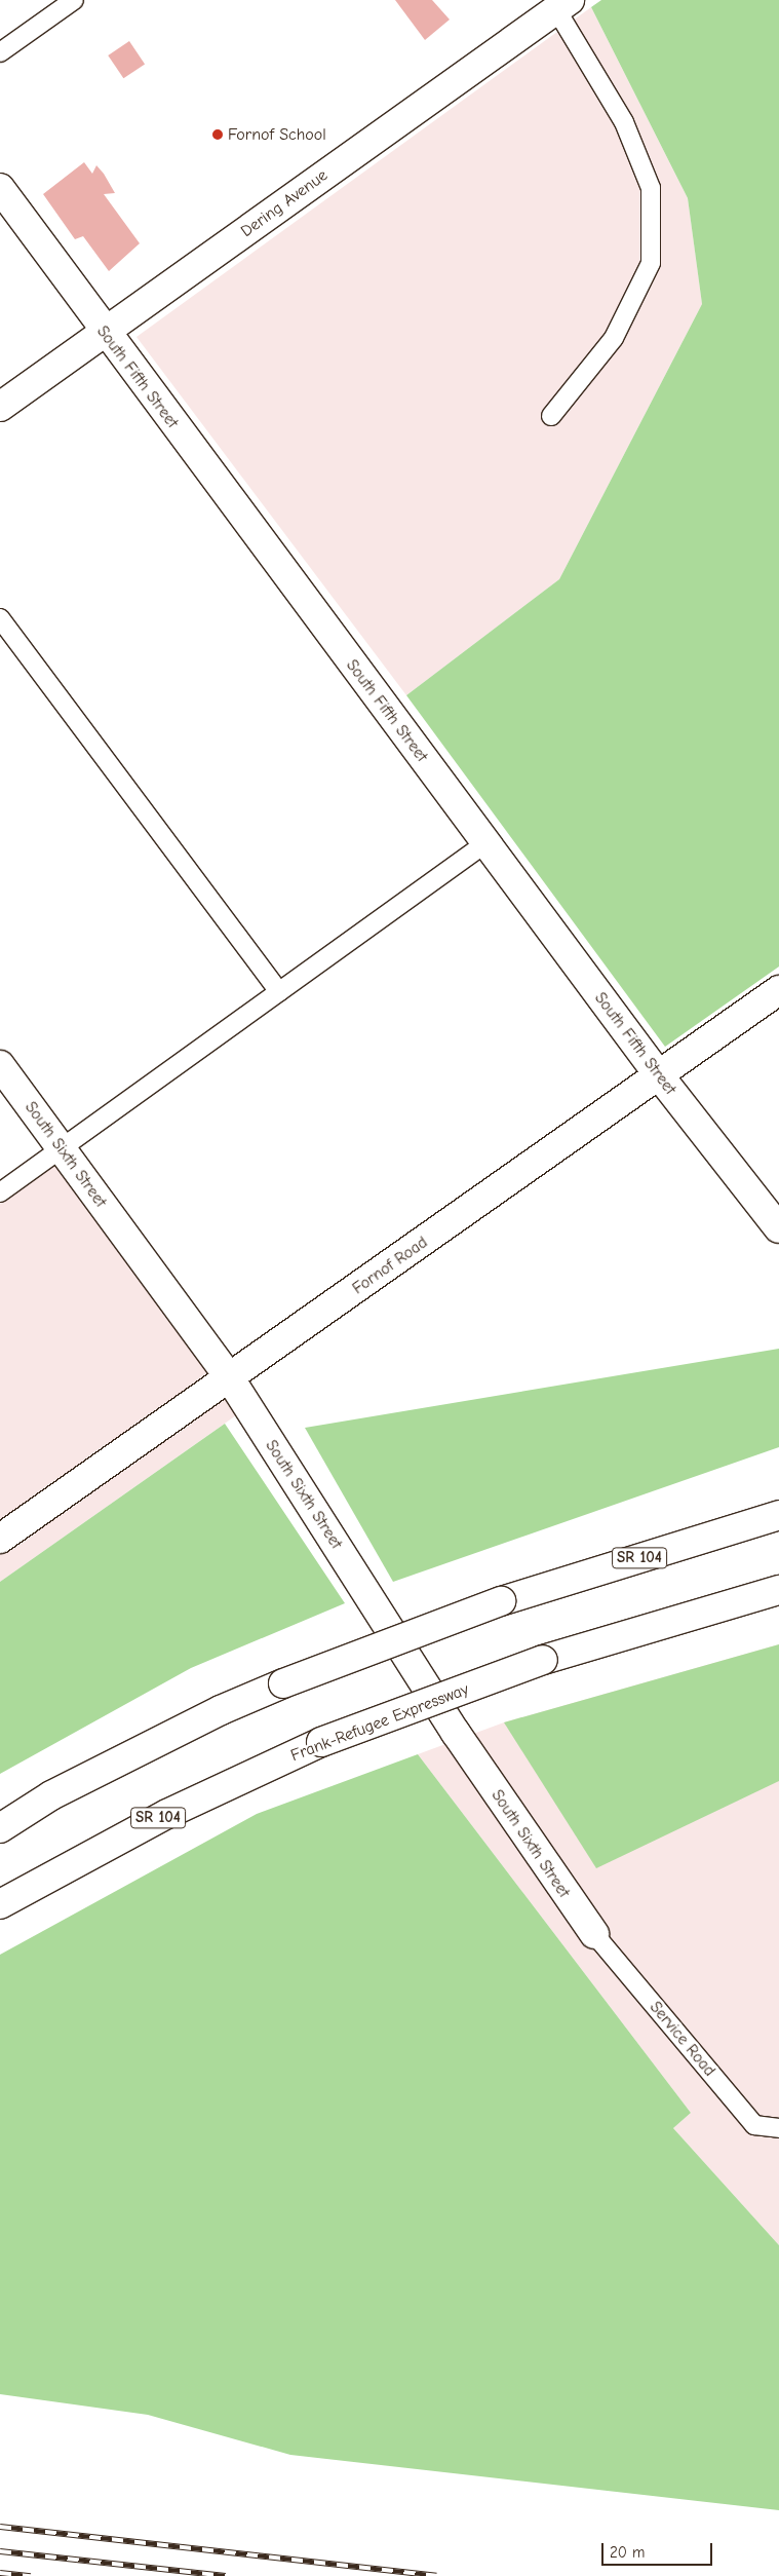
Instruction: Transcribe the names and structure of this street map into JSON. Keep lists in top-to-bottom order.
{
  "streets": {
    "main road": [
      "Dering Avenue",
      "South Fifth Street",
      "South Sixth Street",
      "Fornof Road",
      "SR 104",
      "Frank-Refugee Expressway"
    ],
    "lane": ["Service Road"]
  },
  "crossings": [
    ["Dering Avenue", "South Fifth Street"],
    ["South Fifth Street", "Fornof Road"],
    ["South Sixth Street", "Fornof Road"],
    ["South Sixth Street", "Service Road"]
  ],
  "places": ["Fornof School"],
  "scale_bar": "20 m"
}
